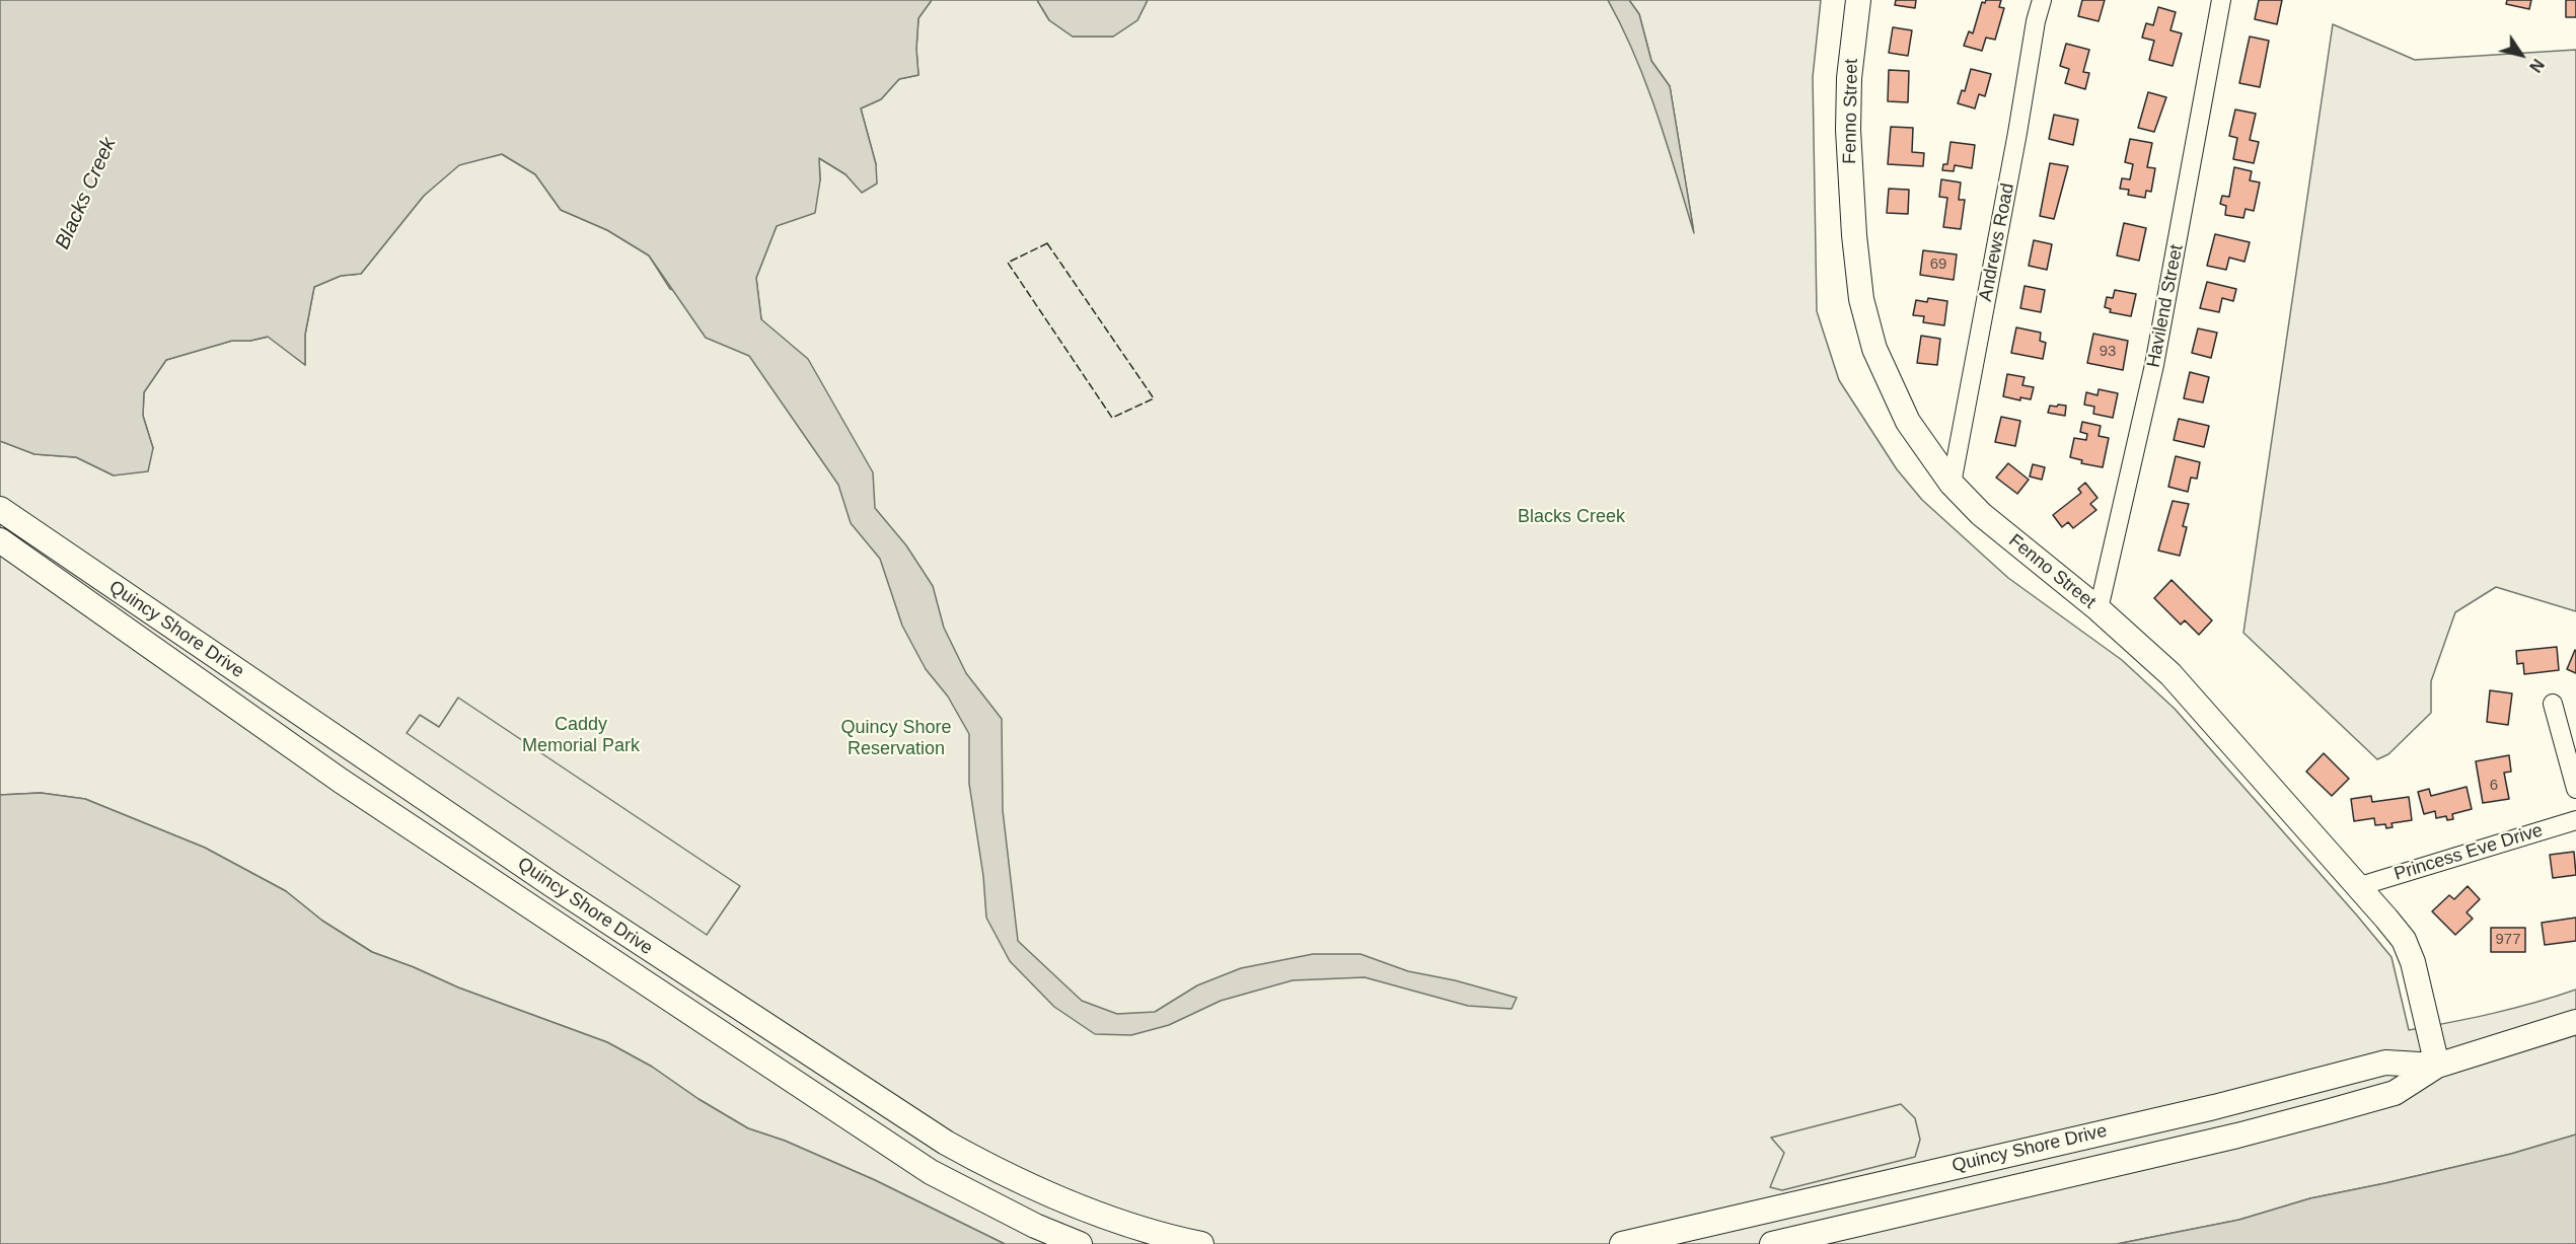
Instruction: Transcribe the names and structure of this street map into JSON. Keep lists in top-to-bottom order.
{
  "streets": {
    "main road": ["Fenno Street", "Quincy Shore Drive"],
    "street": ["Andrews Road", "Havilend Street", "Princess Eve Drive"]
  },
  "crossings": [
    ["Fenno Street", "Andrews Road"],
    ["Fenno Street", "Havilend Street"],
    ["Fenno Street", "Quincy Shore Drive"],
    ["Fenno Street", "Princess Eve Drive"]
  ],
  "water": ["Blacks Creek"],
  "parks": ["Blacks Creek", "Caddy Memorial Park", "Quincy Shore Reservation"],
  "house_numbers": [
    "69",
    "93",
    "6",
    "977"
  ],
  "north": "bottom right"
}
